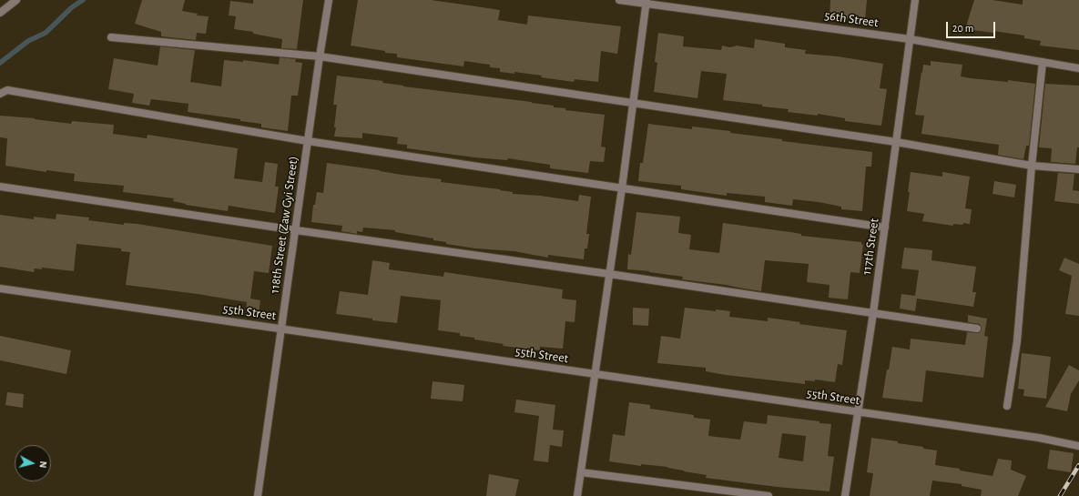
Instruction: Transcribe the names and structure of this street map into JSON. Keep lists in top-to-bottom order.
{
  "streets": {
    "street": [
      "56th Street",
      "118th Street (Zaw Gyi Street)",
      "117th Street",
      "55th Street"
    ]
  },
  "crossings": [
    ["56th Street", "117th Street"],
    ["118th Street (Zaw Gyi Street)", "55th Street"],
    ["117th Street", "55th Street"]
  ],
  "scale_bar": "20 m",
  "north": "right"
}
